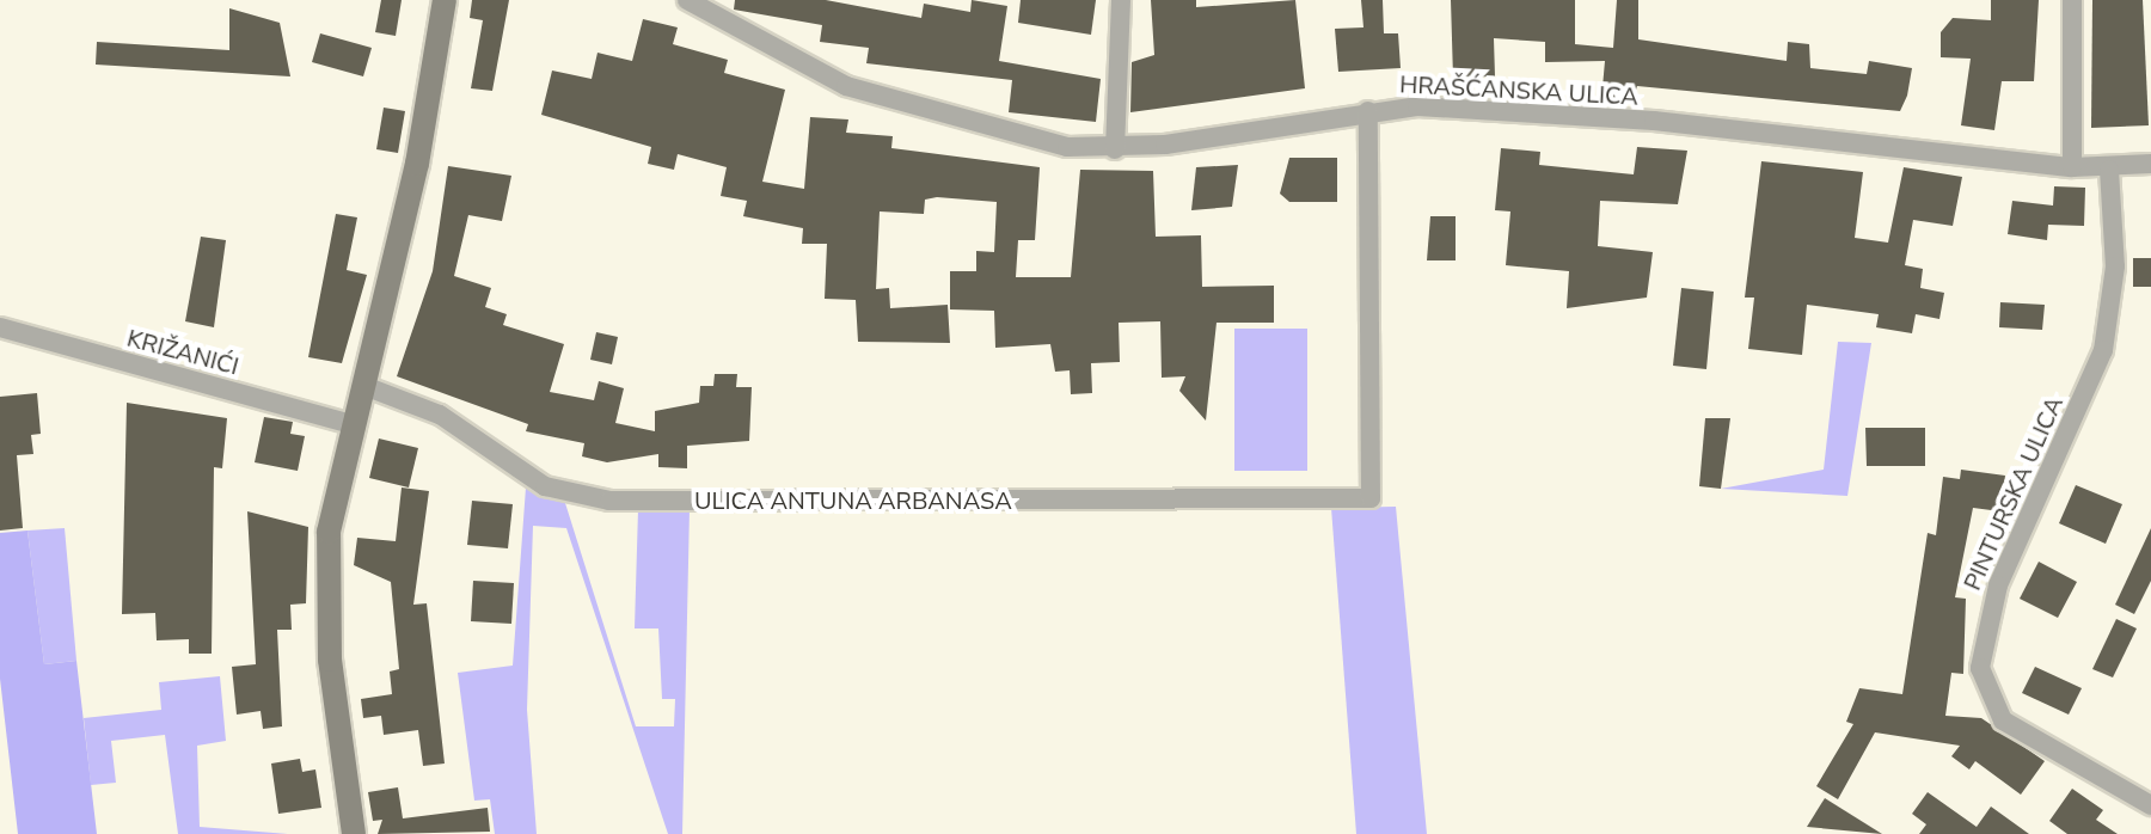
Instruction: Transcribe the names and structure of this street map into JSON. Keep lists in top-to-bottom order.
{
  "streets": {
    "street": [
      "HRAŠĆANSKA ULICA",
      "KRIŽANIĆI",
      "PINTURSKA ULICA",
      "ULICA ANTUNA ARBANASA"
    ]
  },
  "crossings": [
    ["HRAŠĆANSKA ULICA", "PINTURSKA ULICA"],
    ["HRAŠĆANSKA ULICA", "ULICA ANTUNA ARBANASA"]
  ]
}
